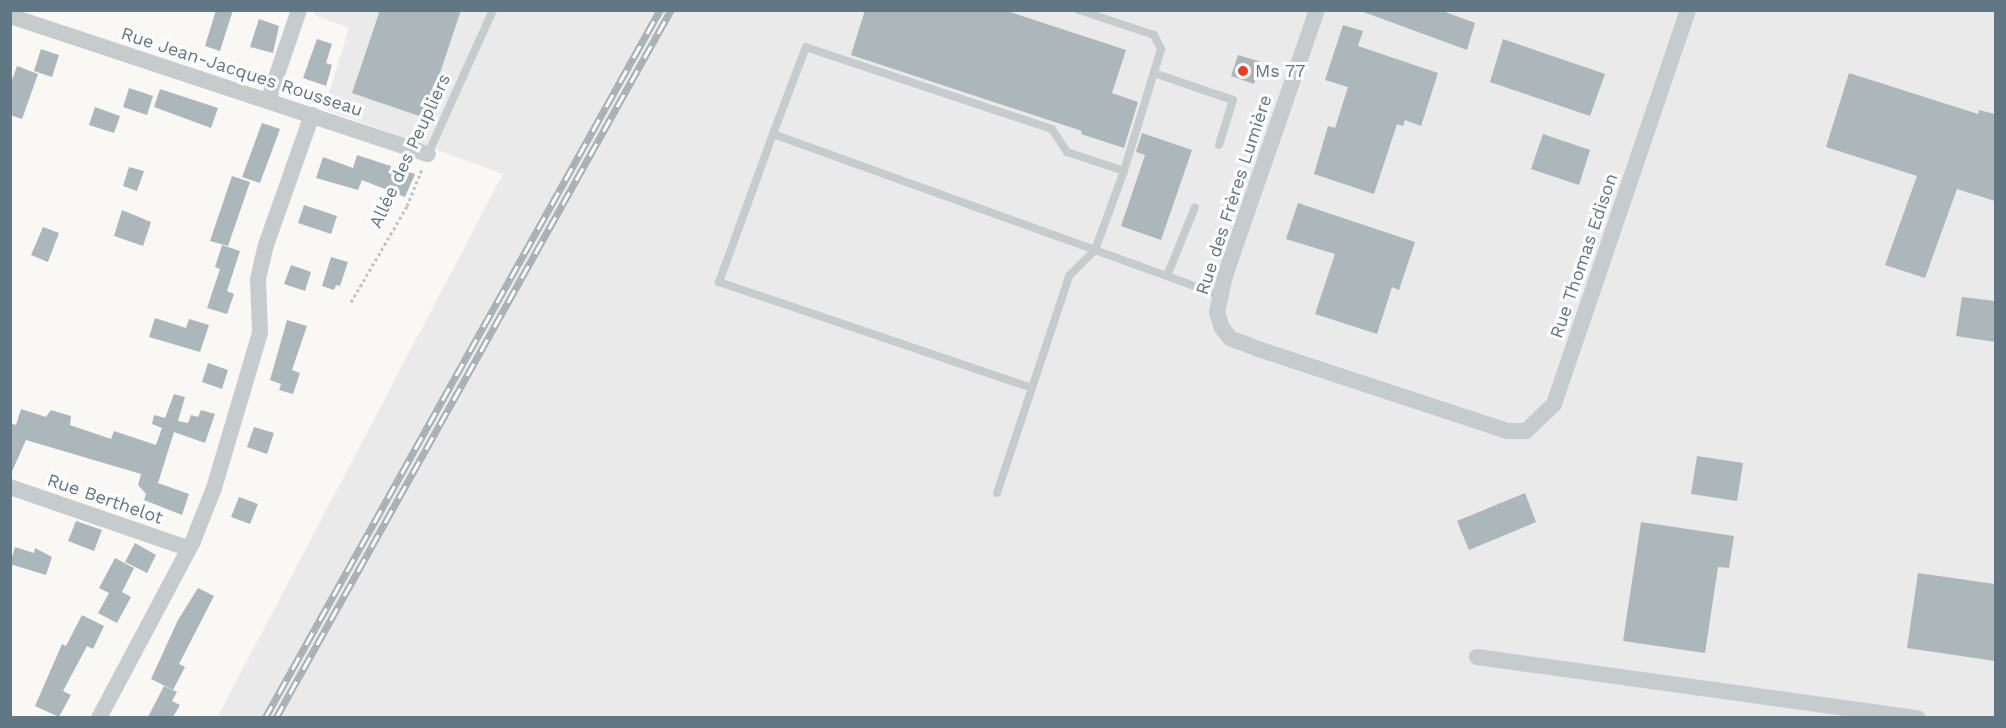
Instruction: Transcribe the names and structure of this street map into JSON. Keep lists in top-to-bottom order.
{
  "streets": {
    "street": [
      "Rue Jean-Jacques Rousseau",
      "Rue des Frères Lumière",
      "Rue Thomas Edison",
      "Rue Berthelot"
    ],
    "lane": ["Allée des Peupliers"]
  },
  "crossings": [
    ["Rue Jean-Jacques Rousseau", "Allée des Peupliers"],
    ["Rue des Frères Lumière", "Rue Thomas Edison"]
  ],
  "places": ["Ms 77"]
}
